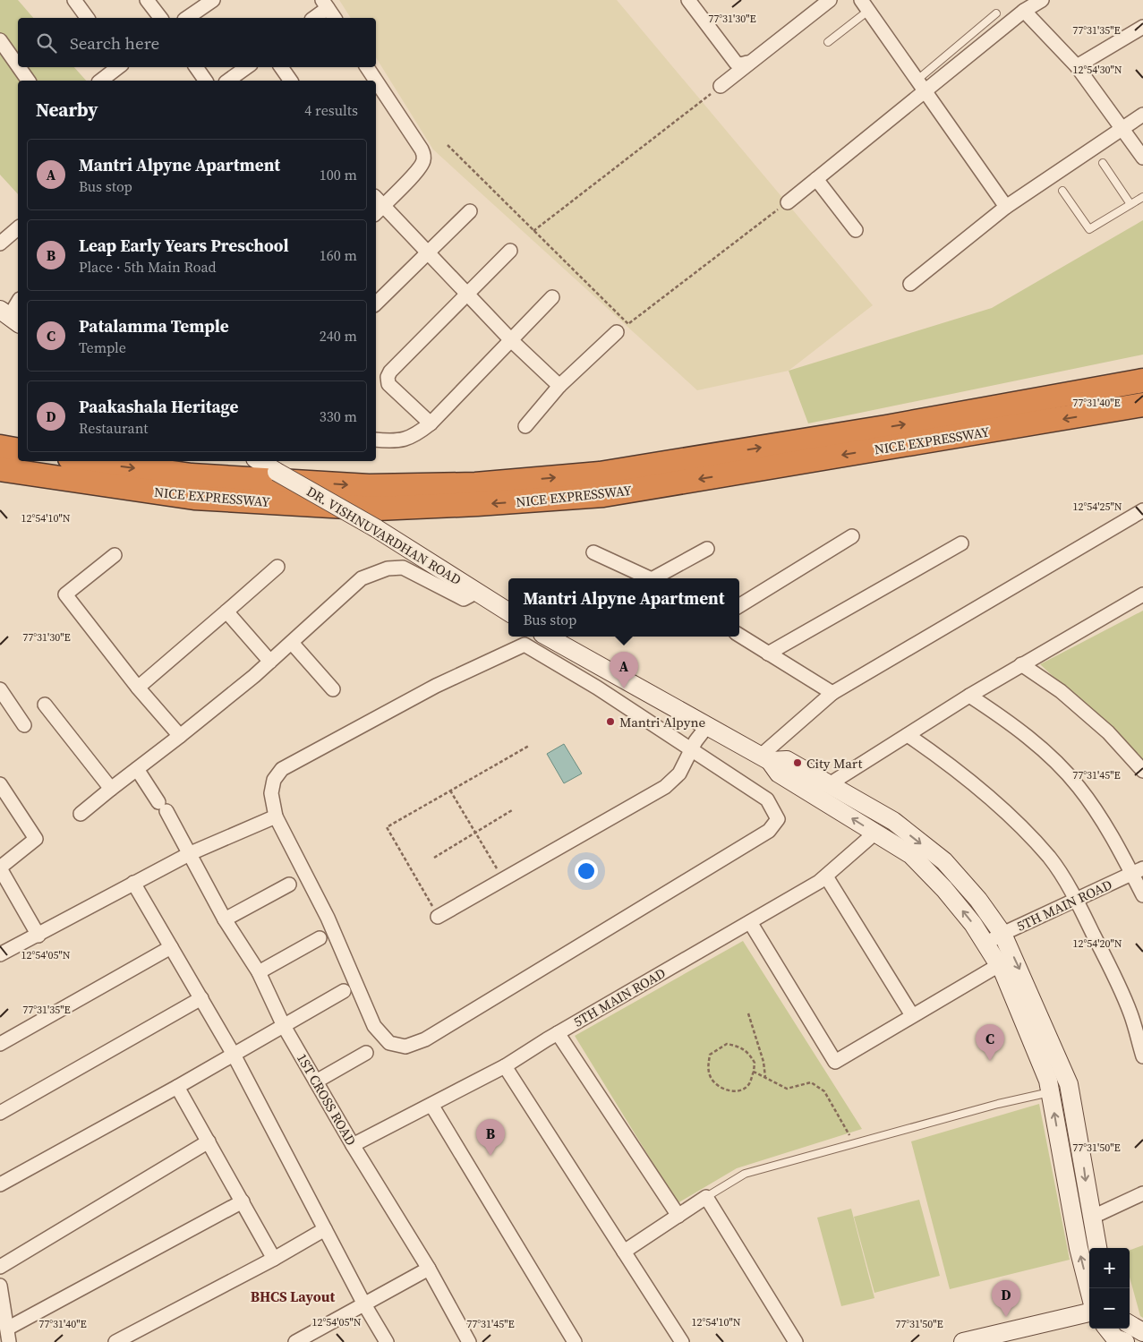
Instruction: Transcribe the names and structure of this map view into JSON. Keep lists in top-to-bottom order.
{
  "streets": {
    "highway": ["NICE EXPRESSWAY"],
    "main road": ["DR. VISHNUVARDHAN ROAD"],
    "street": ["5TH MAIN ROAD", "1ST CROSS ROAD"]
  },
  "crossings": [
    ["5TH MAIN ROAD", "1ST CROSS ROAD"]
  ],
  "districts": ["BHCS Layout"],
  "places": ["Mantri Alpyne", "City Mart"],
  "page": {
    "search": "Search here",
    "heading": ["Nearby", "4 results"],
    "list": [
      {
        "mark": "A",
        "name": "Mantri Alpyne Apartment",
        "note": "Bus stop",
        "value": "100 m"
      },
      {
        "mark": "B",
        "name": "Leap Early Years Preschool",
        "note": "Place · 5th Main Road",
        "value": "160 m"
      },
      {
        "mark": "C",
        "name": "Patalamma Temple",
        "note": "Temple",
        "value": "240 m"
      },
      {
        "mark": "D",
        "name": "Paakashala Heritage",
        "note": "Restaurant",
        "value": "330 m"
      }
    ],
    "popup": ["Mantri Alpyne Apartment", "Bus stop"],
    "pins": [
      "A",
      "C",
      "B",
      "D"
    ],
    "map_buttons": ["+", "−"]
  },
  "coordinates": [
    "77°31'30\"E",
    "77°31'35\"E",
    "12°54'30\"N",
    "77°31'40\"E",
    "12°54'25\"N",
    "12°54'10\"N",
    "77°31'45\"E",
    "12°54'20\"N",
    "12°54'05\"N",
    "77°31'50\"E"
  ]
}
